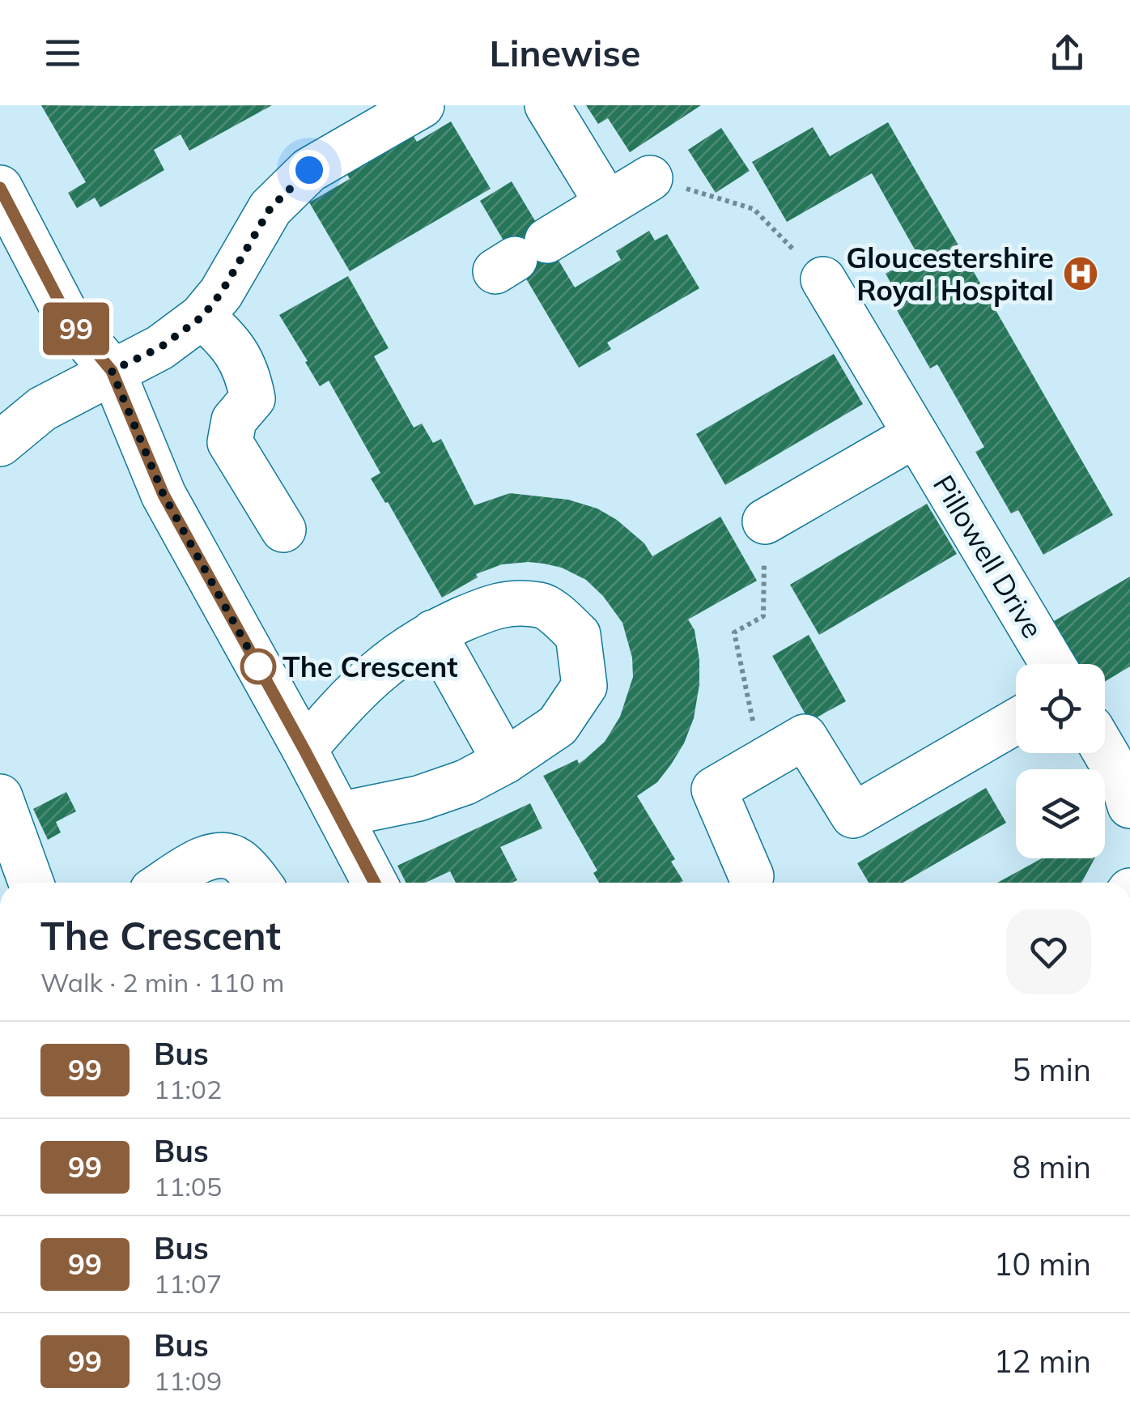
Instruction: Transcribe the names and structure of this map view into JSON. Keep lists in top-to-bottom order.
{
  "streets": {
    "street": ["Pillowell Drive"]
  },
  "places": {
    "hospital": ["Gloucestershire Royal Hospital"],
    "other": ["The Crescent"]
  },
  "lines": ["bus line 99"],
  "page": {
    "header": "Linewise",
    "on_map": "99",
    "heading": ["The Crescent", "Walk · 2 min · 110 m"],
    "list": [
      {
        "mark": "99",
        "name": "Bus",
        "note": "11:02",
        "value": "5 min"
      },
      {
        "mark": "99",
        "name": "Bus",
        "note": "11:05",
        "value": "8 min"
      },
      {
        "mark": "99",
        "name": "Bus",
        "note": "11:07",
        "value": "10 min"
      },
      {
        "mark": "99",
        "name": "Bus",
        "note": "11:09",
        "value": "12 min"
      }
    ]
  }
}
